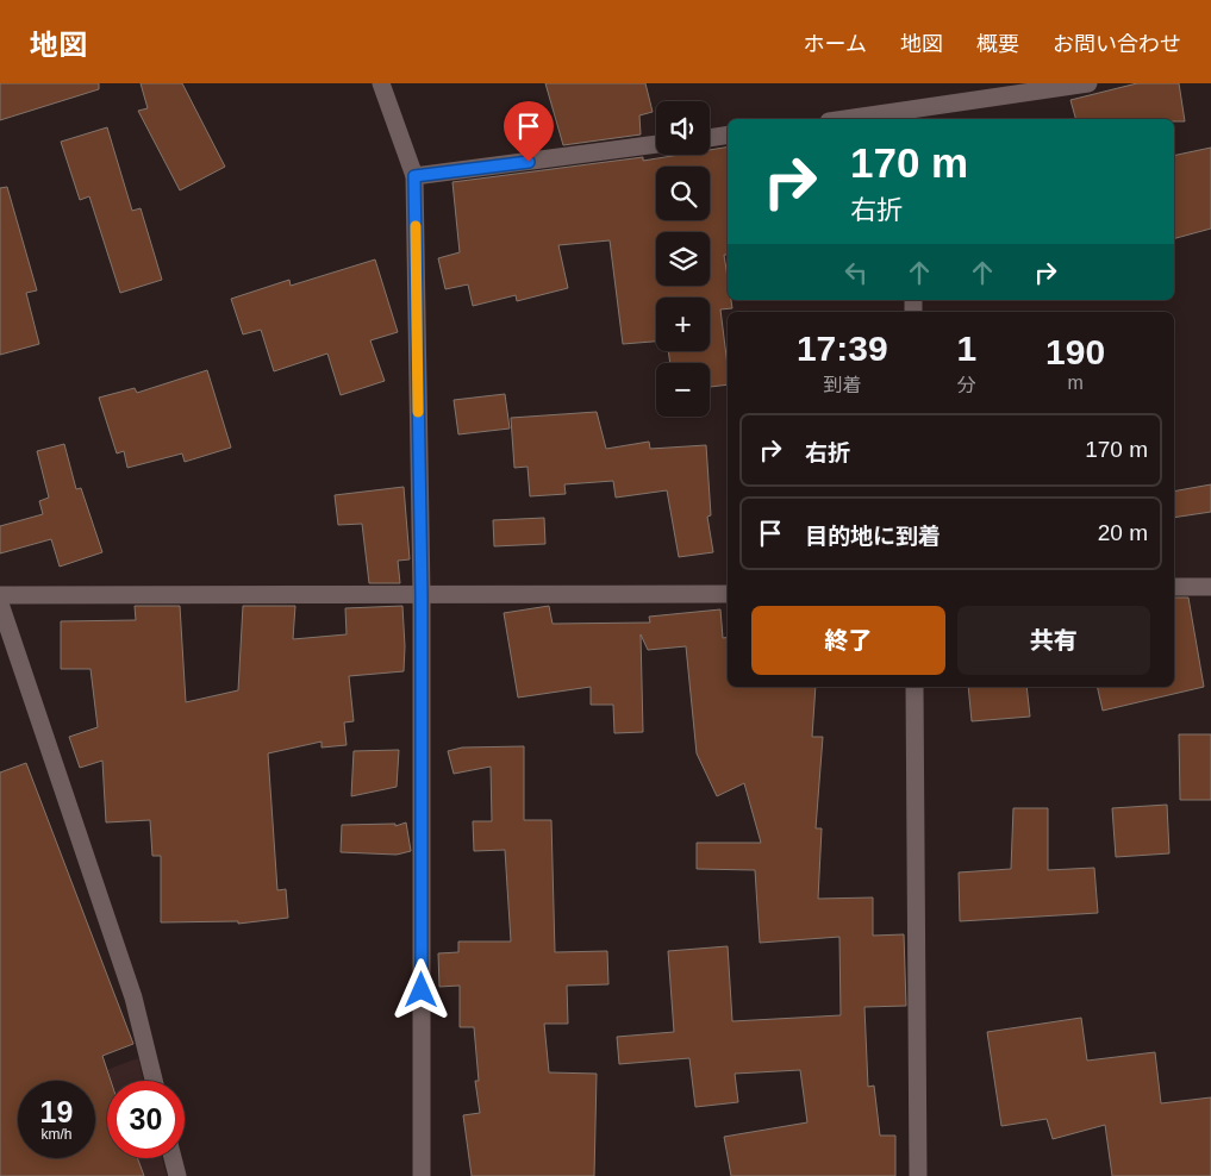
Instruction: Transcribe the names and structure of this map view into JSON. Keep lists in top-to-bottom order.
{
  "page": {
    "header": "地図",
    "nav": [
      "ホーム",
      "地図",
      "概要",
      "お問い合わせ"
    ],
    "map_buttons": ["+", "−"],
    "turn": ["170 m", "右折"],
    "eta": [
      "17:39",
      "到着",
      "1",
      "分",
      "190",
      "m"
    ],
    "list": [
      {
        "name": "右折",
        "value": "170 m"
      },
      {
        "name": "目的地に到着",
        "value": "20 m"
      }
    ],
    "buttons": ["終了", "共有"],
    "speed": "19 km/h",
    "limit": "30"
  }
}
